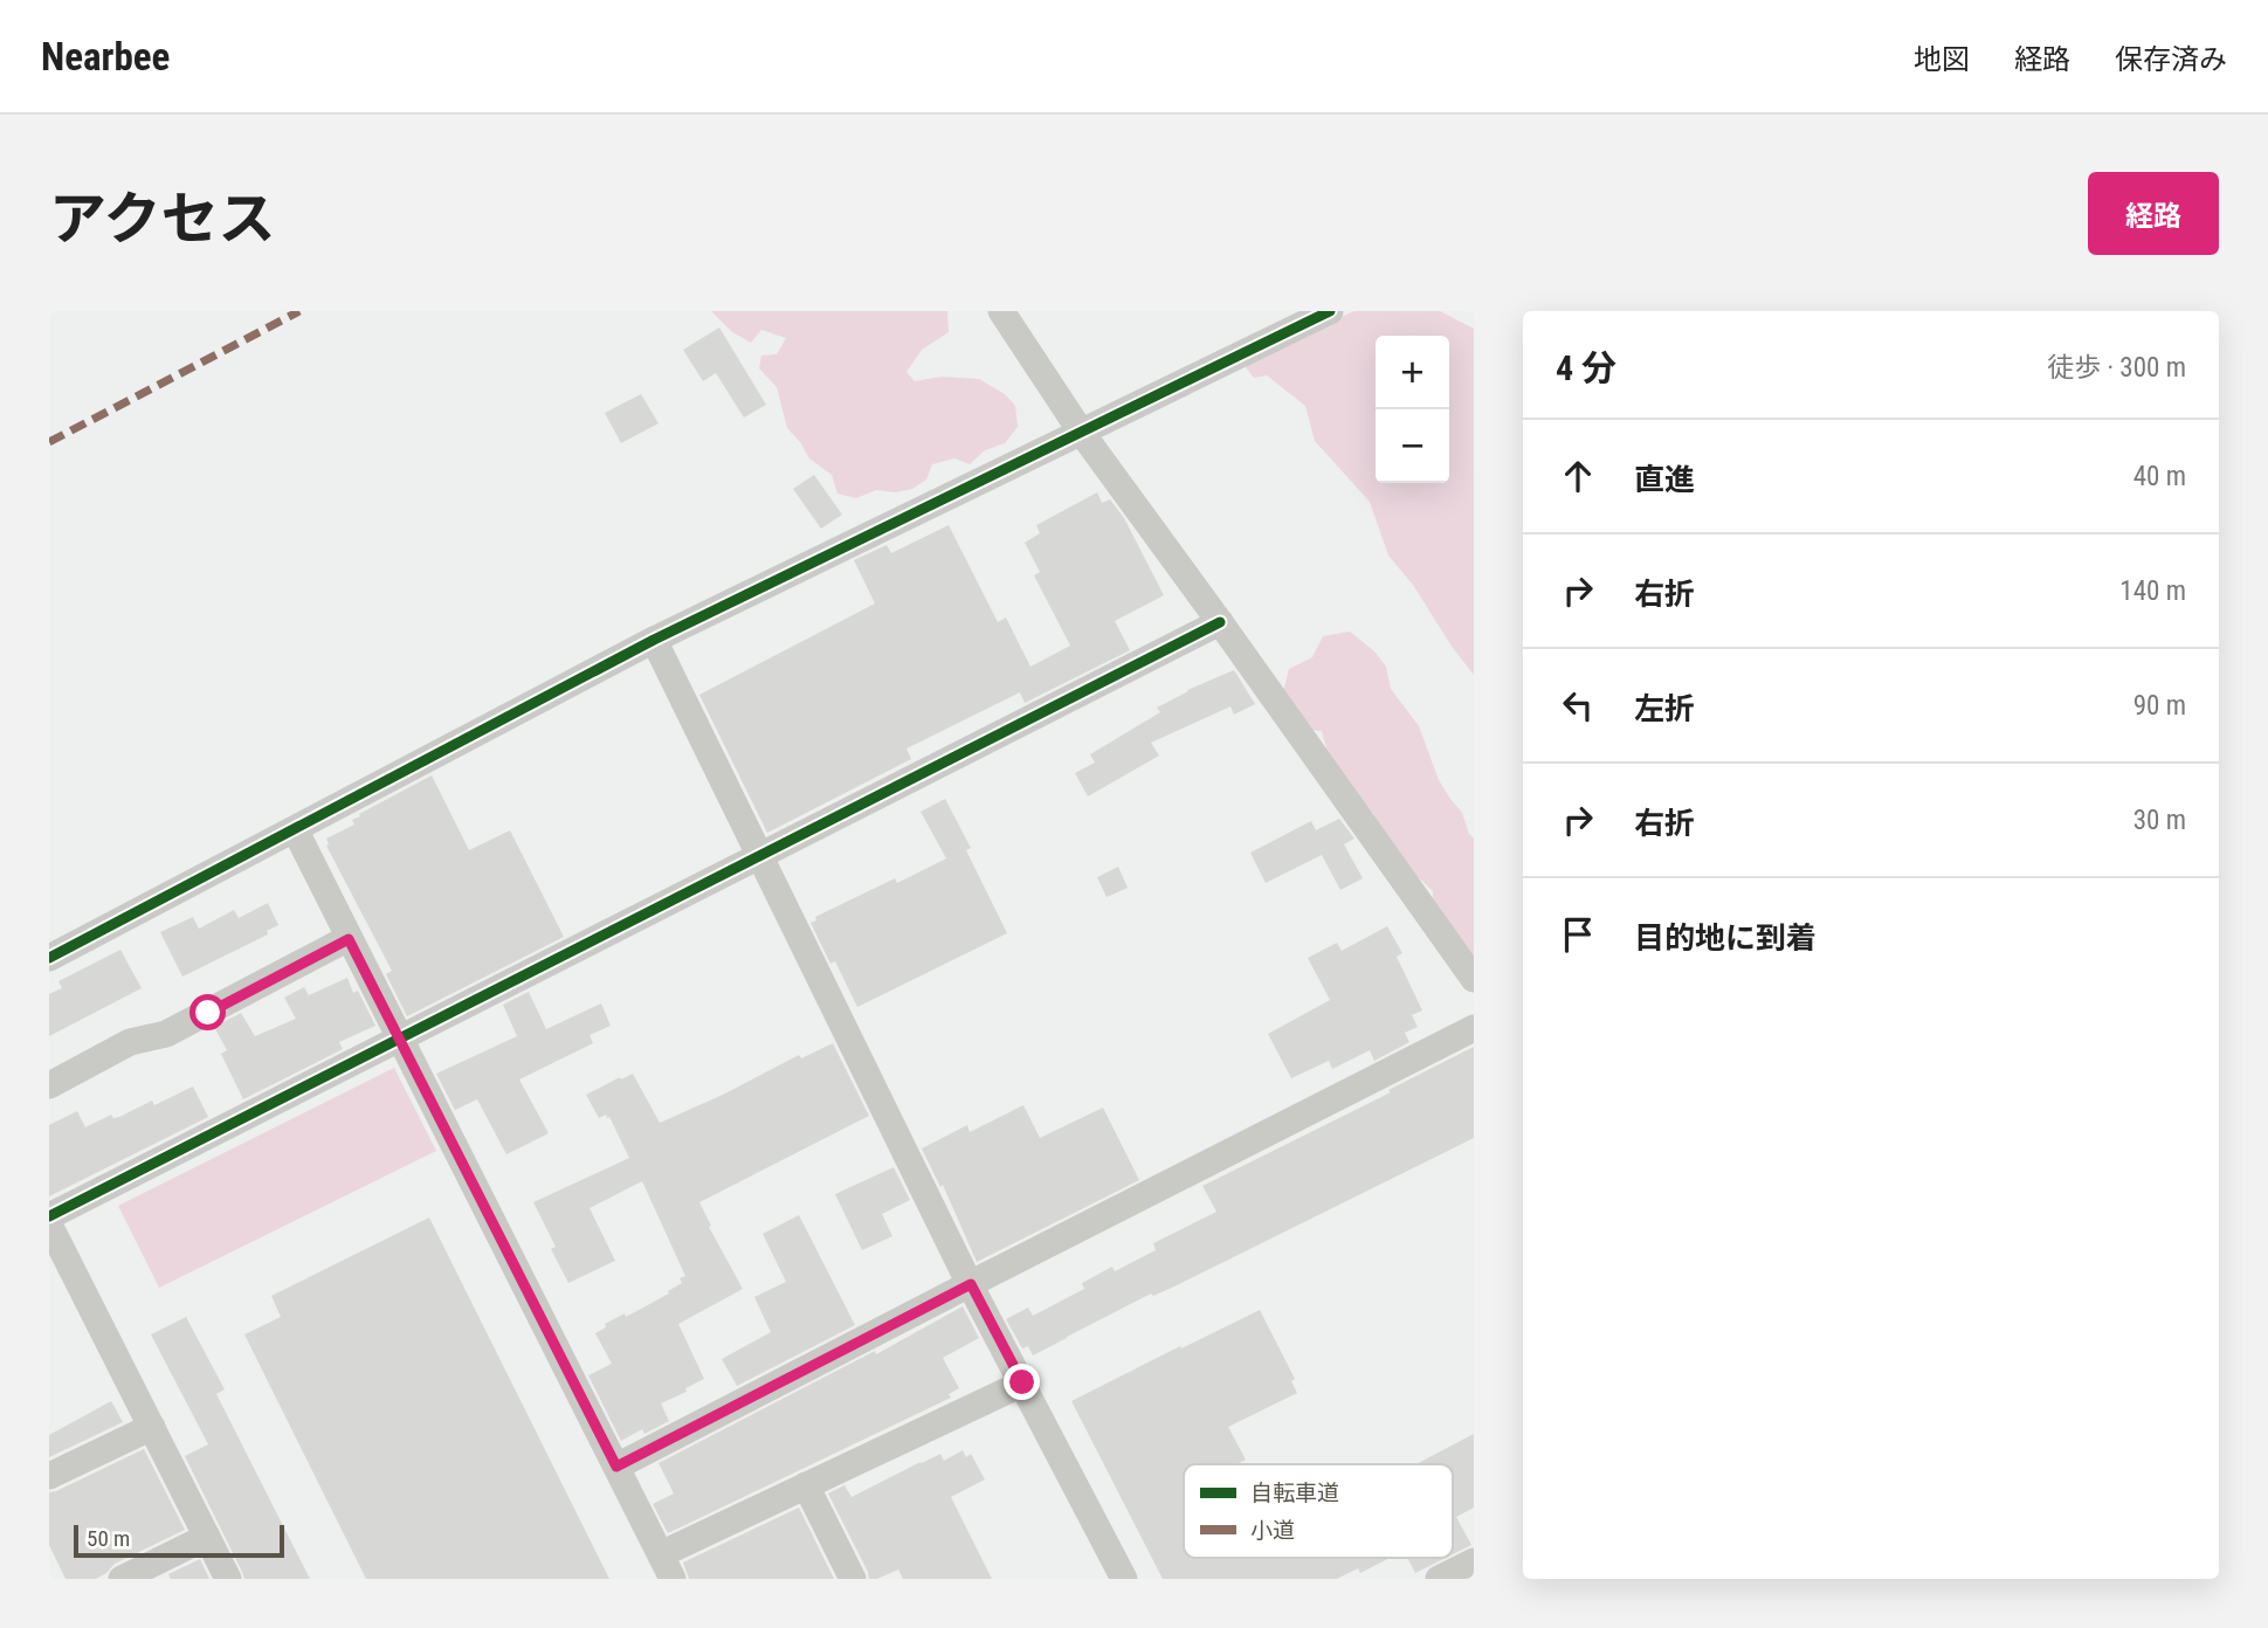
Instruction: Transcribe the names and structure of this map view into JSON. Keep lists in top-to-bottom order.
{
  "legend": ["自転車道", "小道"],
  "scale_bar": "50 m",
  "page": {
    "header": "Nearbee",
    "nav": ["地図", "経路", "保存済み"],
    "title": "アクセス",
    "buttons": "経路",
    "heading": ["4 分", "徒歩 · 300 m"],
    "map_buttons": ["+", "−"],
    "list": [
      ["直進", "40 m"],
      ["右折", "140 m"],
      ["左折", "90 m"],
      ["右折", "30 m"],
      "目的地に到着"
    ],
    "scale": "50 m"
  }
}
